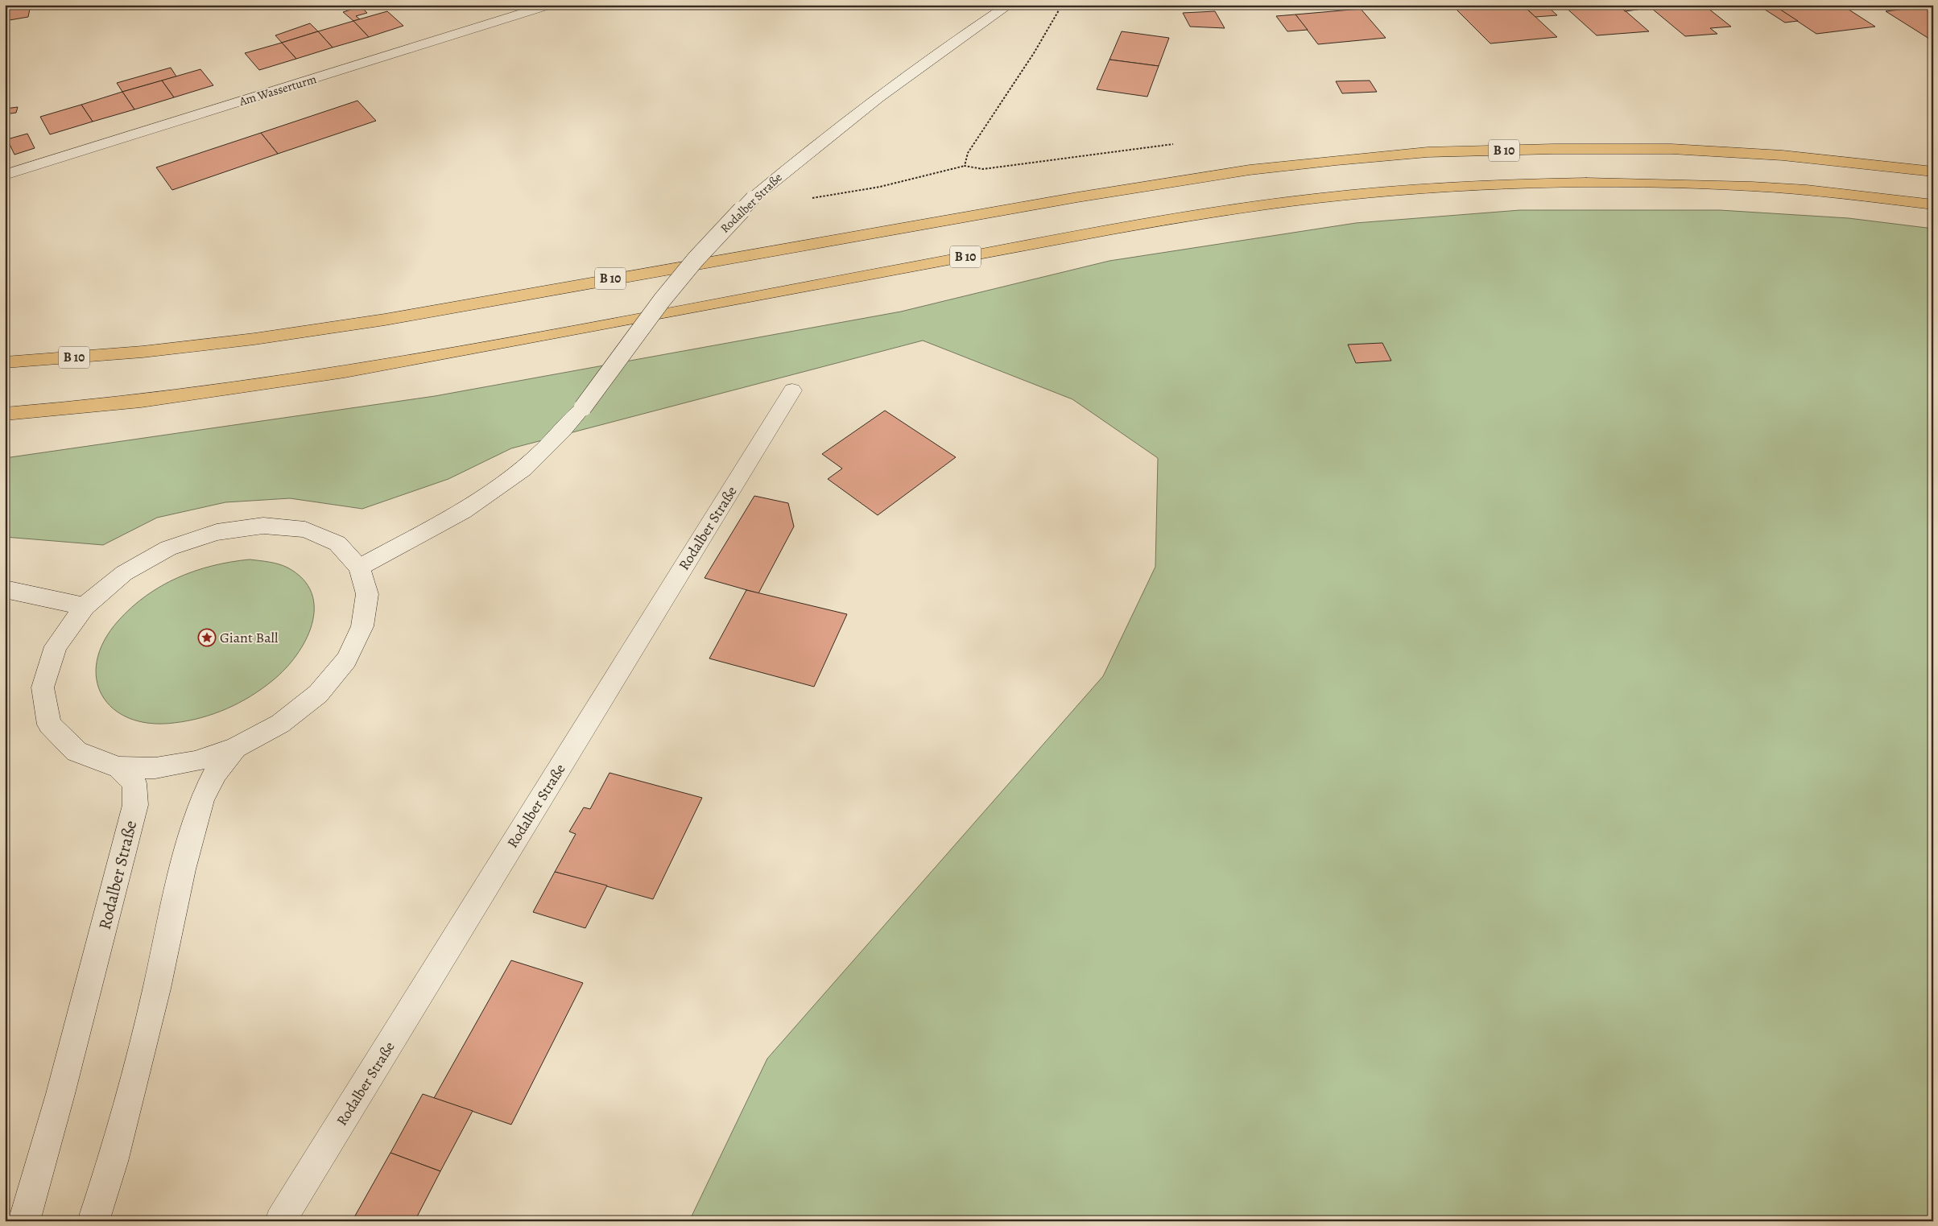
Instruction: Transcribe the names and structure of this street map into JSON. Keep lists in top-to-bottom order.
{
  "streets": {
    "highway": ["B 10"],
    "main road": ["Am Wasserturm", "Rodalber Straße"]
  },
  "places": {
    "place": ["Giant Ball"]
  }
}
